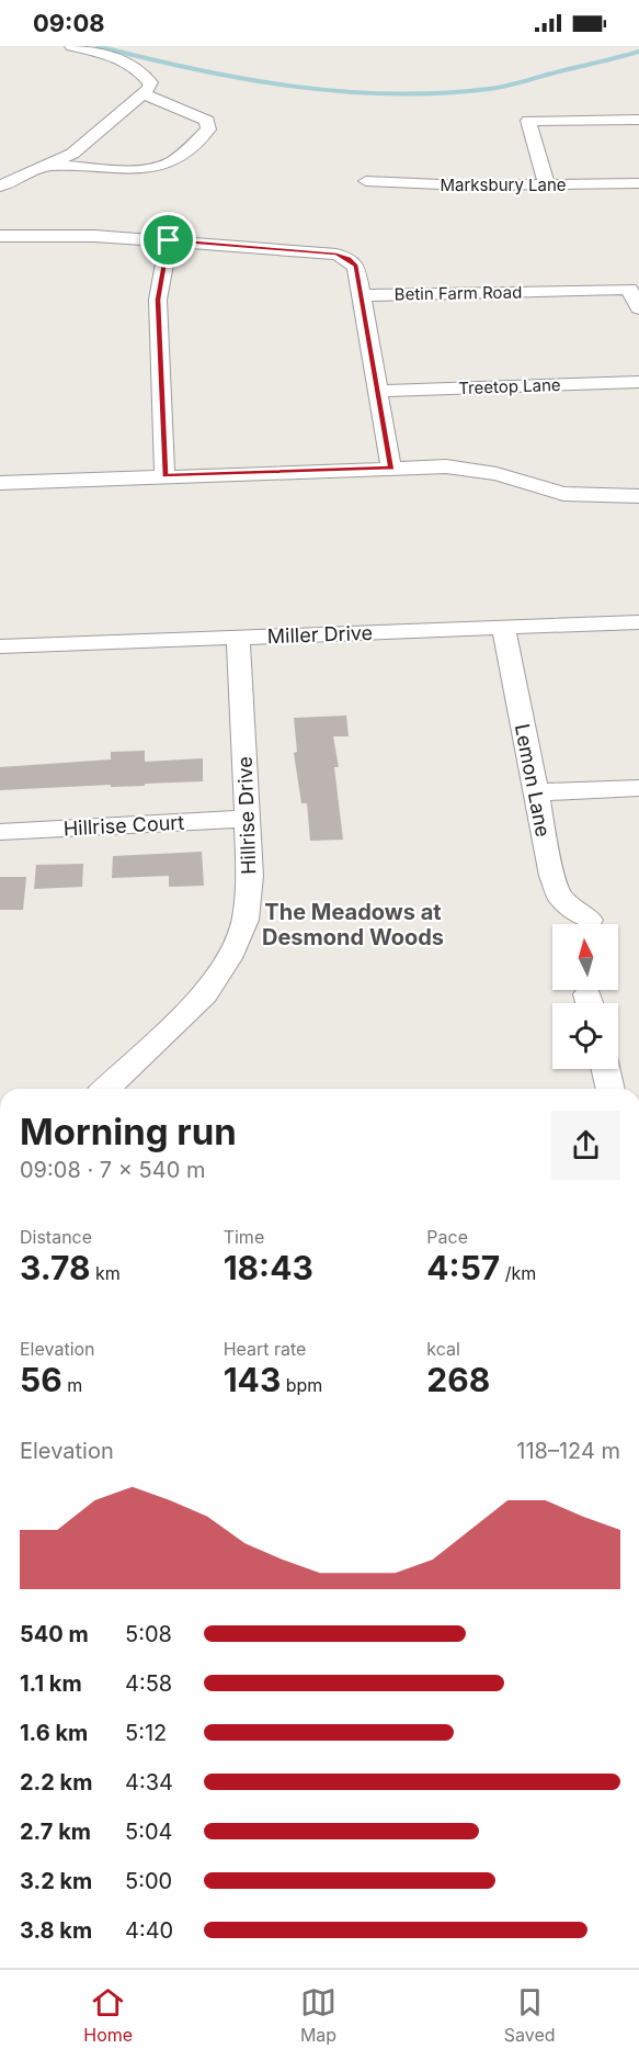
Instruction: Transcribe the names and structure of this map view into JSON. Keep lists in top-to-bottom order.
{
  "streets": {
    "street": [
      "Marksbury Lane",
      "Betin Farm Road",
      "Treetop Lane",
      "Miller Drive",
      "Lemon Lane",
      "Hillrise Drive",
      "Hillrise Court"
    ]
  },
  "crossings": [
    ["Miller Drive", "Lemon Lane"],
    ["Miller Drive", "Hillrise Drive"],
    ["Hillrise Drive", "Hillrise Court"]
  ],
  "districts": ["The Meadows at Desmond Woods"],
  "north": "top",
  "page": {
    "status": "09:08",
    "heading": ["Morning run", "09:08 · 7 × 540 m"],
    "stats": [
      ["Distance", "3.78 km"],
      ["Time", "18:43"],
      ["Pace", "4:57 /km"],
      ["Elevation", "56 m"],
      ["Heart rate", "143 bpm"],
      ["kcal", "268"]
    ],
    "chart": ["Elevation", "118–124 m"],
    "list": [
      {
        "name": "540 m",
        "note": "5:08"
      },
      {
        "name": "1.1 km",
        "note": "4:58"
      },
      {
        "name": "1.6 km",
        "note": "5:12"
      },
      {
        "name": "2.2 km",
        "note": "4:34"
      },
      {
        "name": "2.7 km",
        "note": "5:04"
      },
      {
        "name": "3.2 km",
        "note": "5:00"
      },
      {
        "name": "3.8 km",
        "note": "4:40"
      }
    ],
    "tabs": ["Home", "Map", "Saved"]
  }
}
